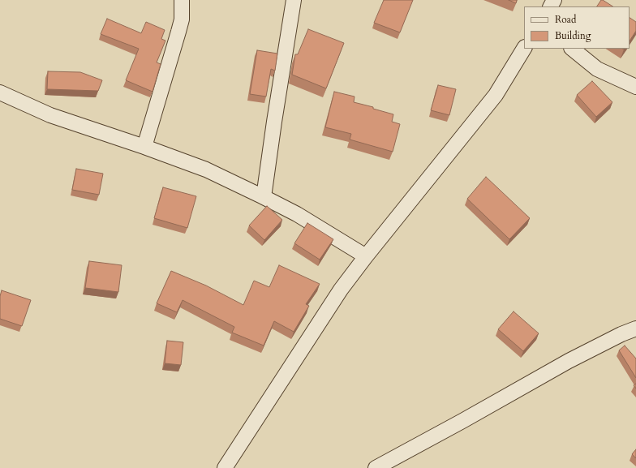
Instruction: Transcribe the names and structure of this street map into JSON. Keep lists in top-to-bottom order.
{
  "legend": ["Road", "Building"]
}
